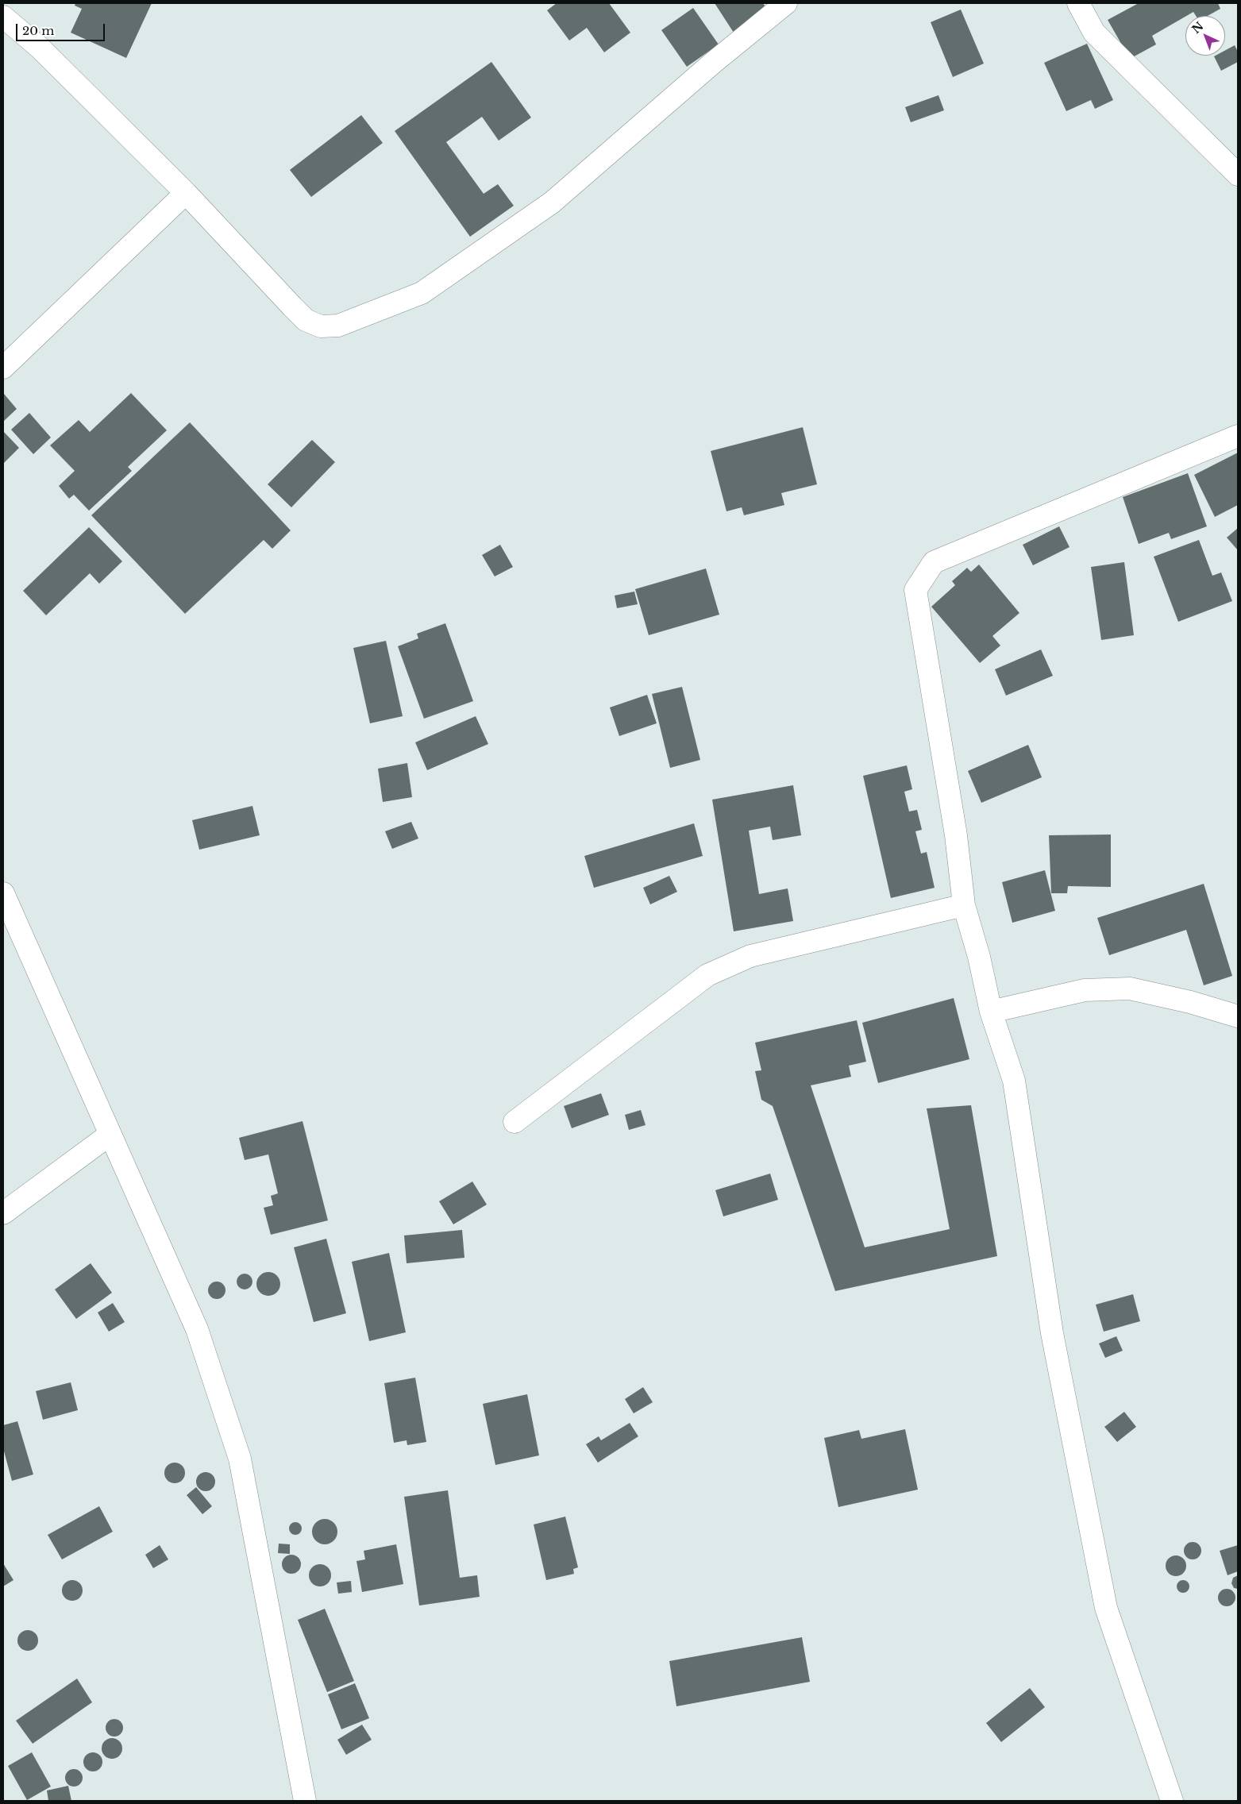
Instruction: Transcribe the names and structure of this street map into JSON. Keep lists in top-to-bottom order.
{
  "scale_bar": "20 m",
  "north": "top left"
}
